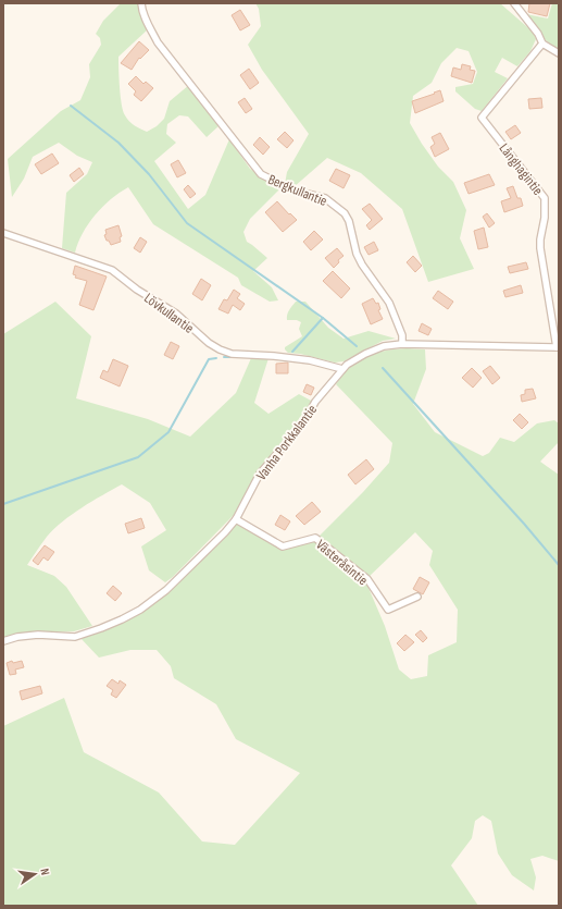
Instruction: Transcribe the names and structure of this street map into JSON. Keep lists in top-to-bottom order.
{
  "streets": {
    "street": [
      "Långhagintie",
      "Bergkullantie",
      "Lövkullantie",
      "Vanha Porkkalantie",
      "Västeråsintie"
    ]
  },
  "crossings": [
    ["Långhagintie", "Vanha Porkkalantie"],
    ["Bergkullantie", "Vanha Porkkalantie"],
    ["Lövkullantie", "Vanha Porkkalantie"],
    ["Vanha Porkkalantie", "Västeråsintie"]
  ],
  "north": "right"
}
